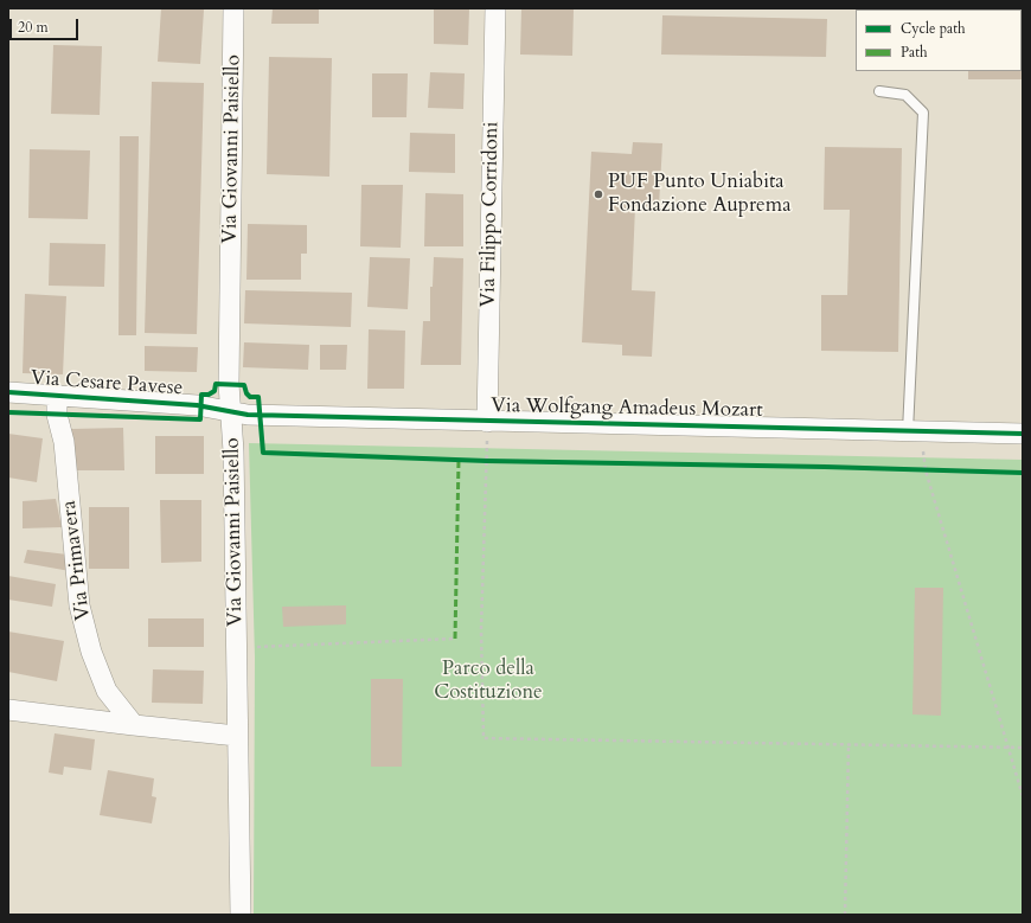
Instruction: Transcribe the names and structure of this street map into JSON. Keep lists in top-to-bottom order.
{
  "streets": {
    "street": [
      "Via Giovanni Paisiello",
      "Via Filippo Corridoni",
      "Via Cesare Pavese",
      "Via Wolfgang Amadeus Mozart",
      "Via Primavera"
    ]
  },
  "crossings": [
    ["Via Giovanni Paisiello", "Via Cesare Pavese"],
    ["Via Giovanni Paisiello", "Via Wolfgang Amadeus Mozart"],
    ["Via Filippo Corridoni", "Via Wolfgang Amadeus Mozart"],
    ["Via Cesare Pavese", "Via Wolfgang Amadeus Mozart"],
    ["Via Cesare Pavese", "Via Primavera"]
  ],
  "parks": ["Parco della Costituzione"],
  "places": ["PUF Punto Uniabita Fondazione Auprema"],
  "legend": ["Cycle path", "Path"],
  "scale_bar": "20 m"
}
